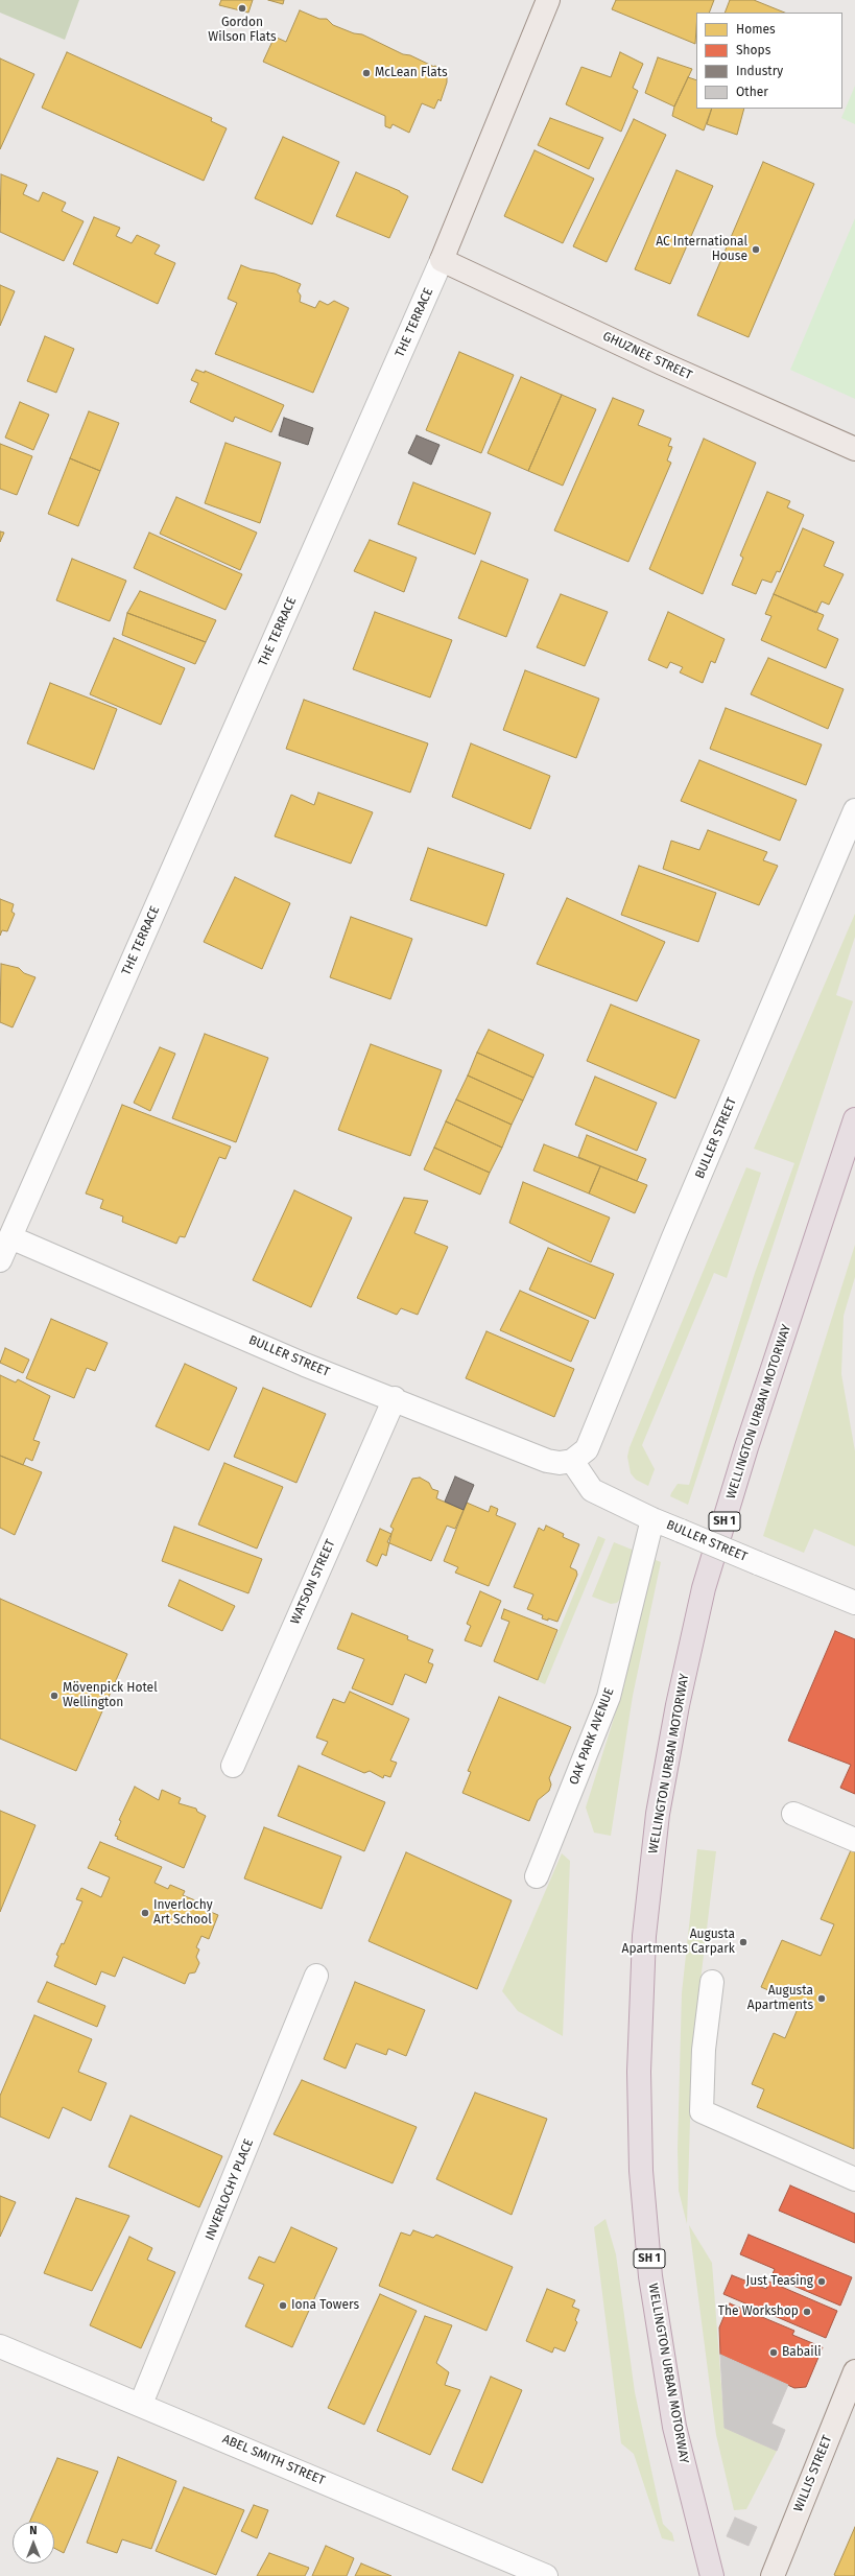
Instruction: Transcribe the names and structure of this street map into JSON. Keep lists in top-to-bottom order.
{
  "streets": {
    "highway": ["WELLINGTON URBAN MOTORWAY", "SH 1"],
    "main road": ["THE TERRACE", "GHUZNEE STREET", "WILLIS STREET"],
    "street": [
      "BULLER STREET",
      "WATSON STREET",
      "OAK PARK AVENUE",
      "INVERLOCHY PLACE",
      "ABEL SMITH STREET"
    ]
  },
  "crossings": [
    ["THE TERRACE", "GHUZNEE STREET"],
    ["THE TERRACE", "BULLER STREET"],
    ["BULLER STREET", "WATSON STREET"],
    ["BULLER STREET", "OAK PARK AVENUE"],
    ["INVERLOCHY PLACE", "ABEL SMITH STREET"]
  ],
  "places": [
    "Gordon Wilson Flats",
    "McLean Flats",
    "AC International House",
    "Mövenpick Hotel Wellington",
    "Inverlochy Art School",
    "Augusta Apartments Carpark",
    "Augusta Apartments",
    "Just Teasing",
    "Iona Towers",
    "The Workshop",
    "Babaili"
  ],
  "legend": [
    "Homes",
    "Shops",
    "Industry",
    "Other"
  ],
  "north": "top"
}
